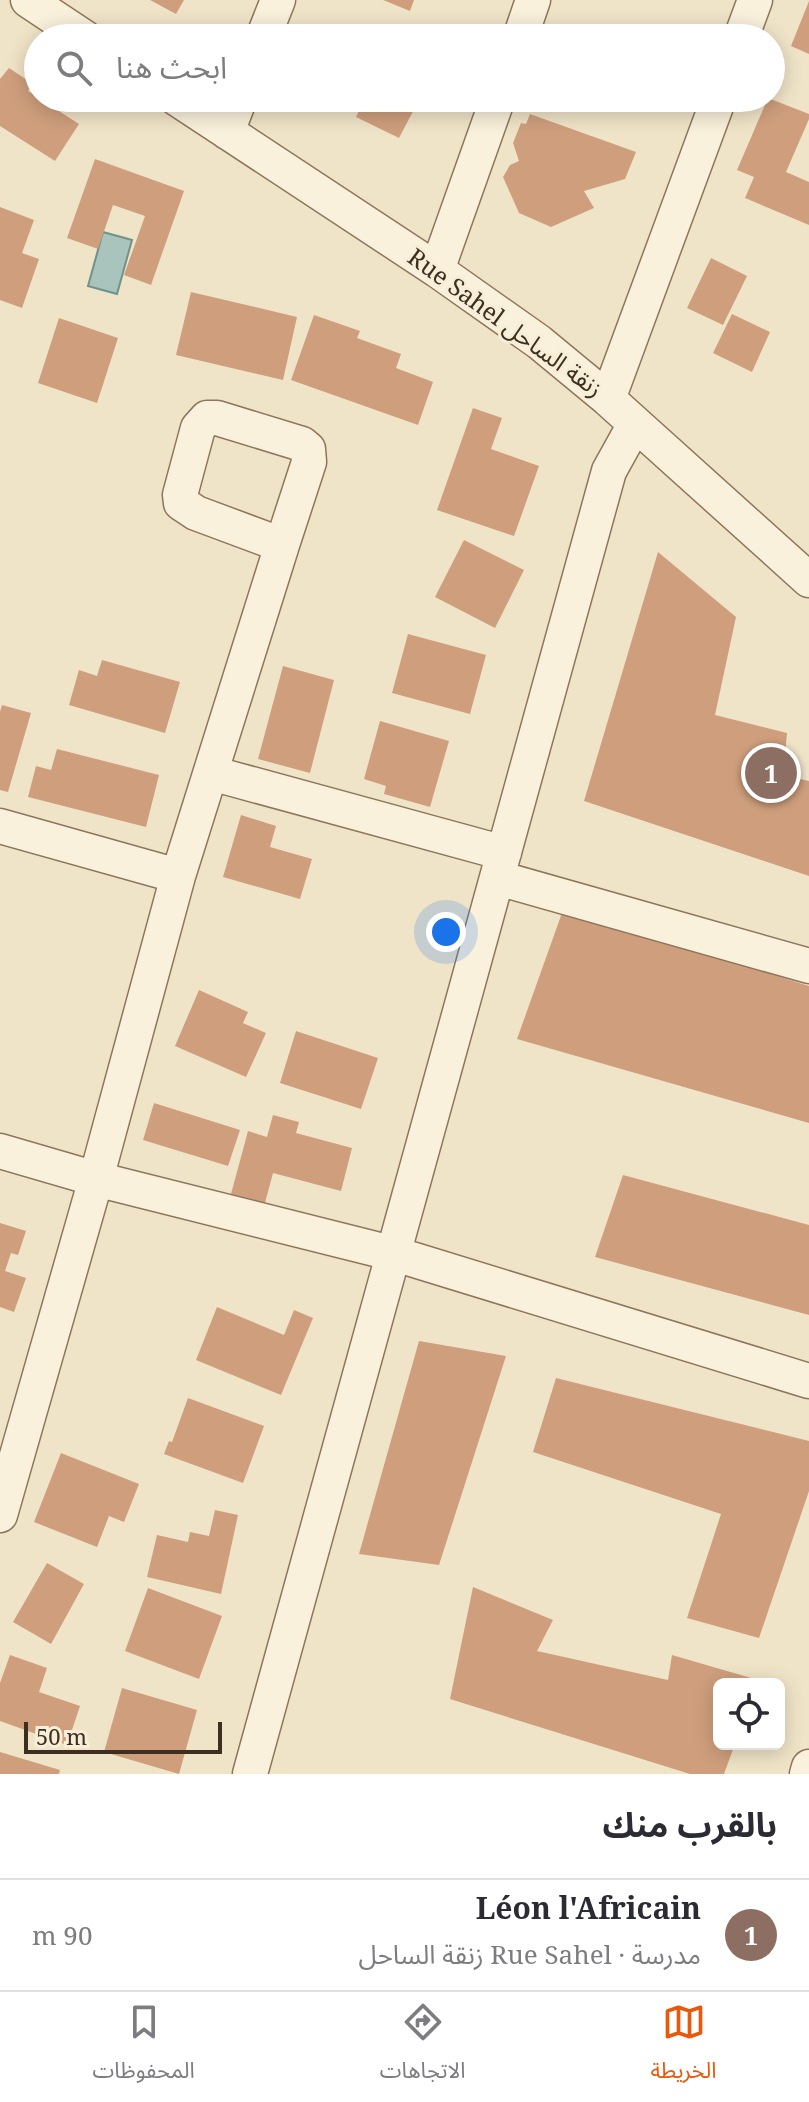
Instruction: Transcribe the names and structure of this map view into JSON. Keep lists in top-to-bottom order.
{
  "streets": {
    "street": ["Rue Sahel زنقة الساحل"]
  },
  "scale_bar": "50 m",
  "page": {
    "search": "ابحث هنا",
    "pins": "1",
    "scale": "50 m",
    "heading": "بالقرب منك",
    "list": [
      {
        "mark": "1",
        "name": "Léon l'Africain",
        "note": "مدرسة · Rue Sahel زنقة الساحل",
        "value": "90 m"
      }
    ],
    "nav": ["الخريطة", "الاتجاهات", "المحفوظات"]
  }
}
